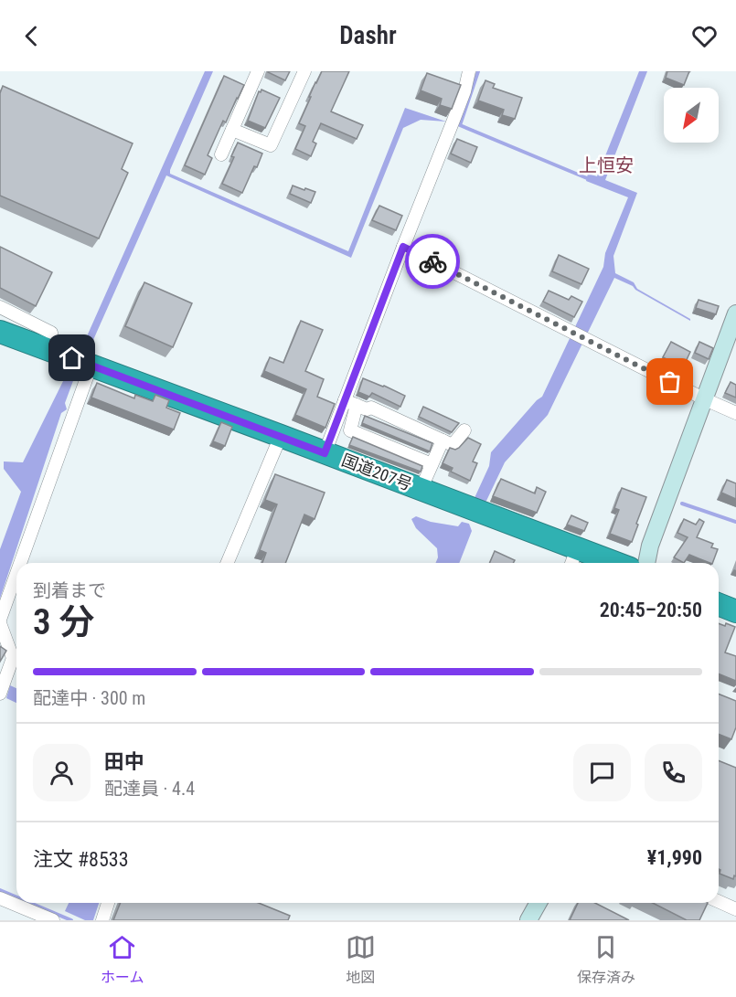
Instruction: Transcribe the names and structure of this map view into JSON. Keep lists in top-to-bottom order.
{
  "streets": {
    "highway": ["国道207号"]
  },
  "districts": ["上恒安"],
  "north": "bottom left",
  "page": {
    "header": "Dashr",
    "heading": ["3 分", "到着まで", "20:45–20:50"],
    "panel": [
      "田中",
      "配達員 · 4.4",
      "注文 #8533",
      "¥1,990"
    ],
    "bar": "配達中 · 300 m",
    "tabs": ["ホーム", "地図", "保存済み"]
  }
}
